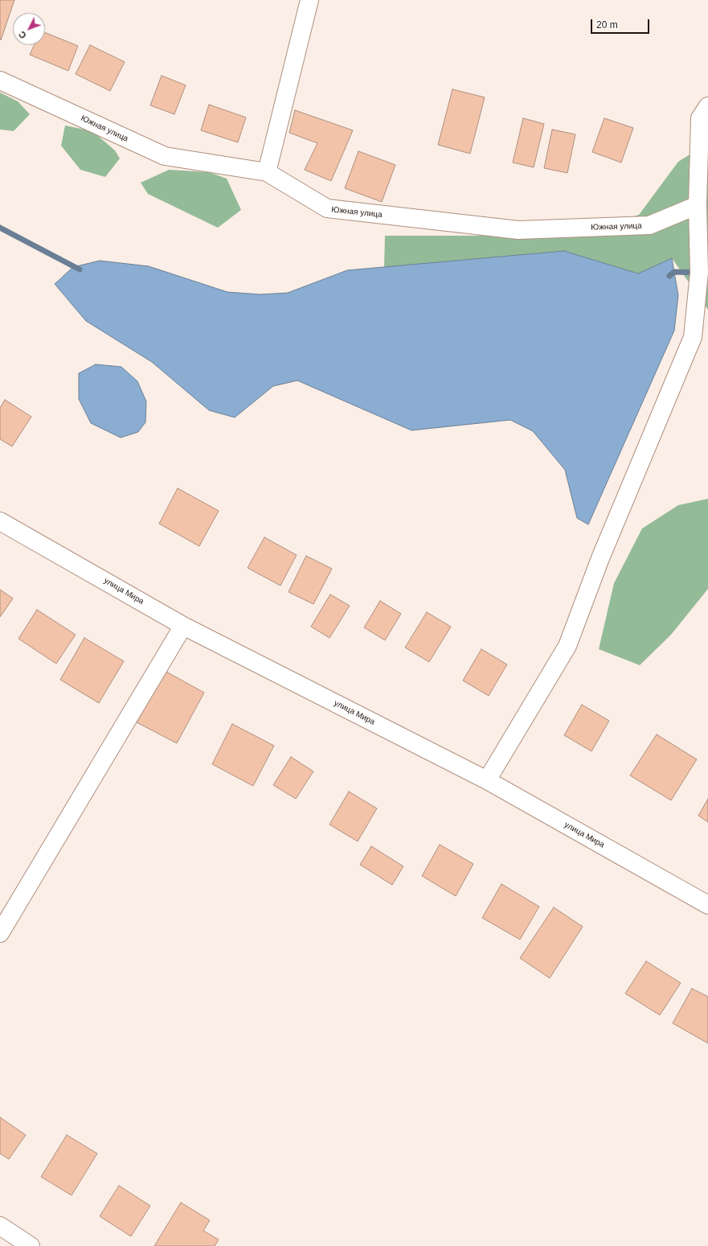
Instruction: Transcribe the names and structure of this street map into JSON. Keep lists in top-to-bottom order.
{
  "streets": {
    "street": ["Южная улица", "улица Мира"]
  },
  "scale_bar": "20 m",
  "north": "bottom left"
}
